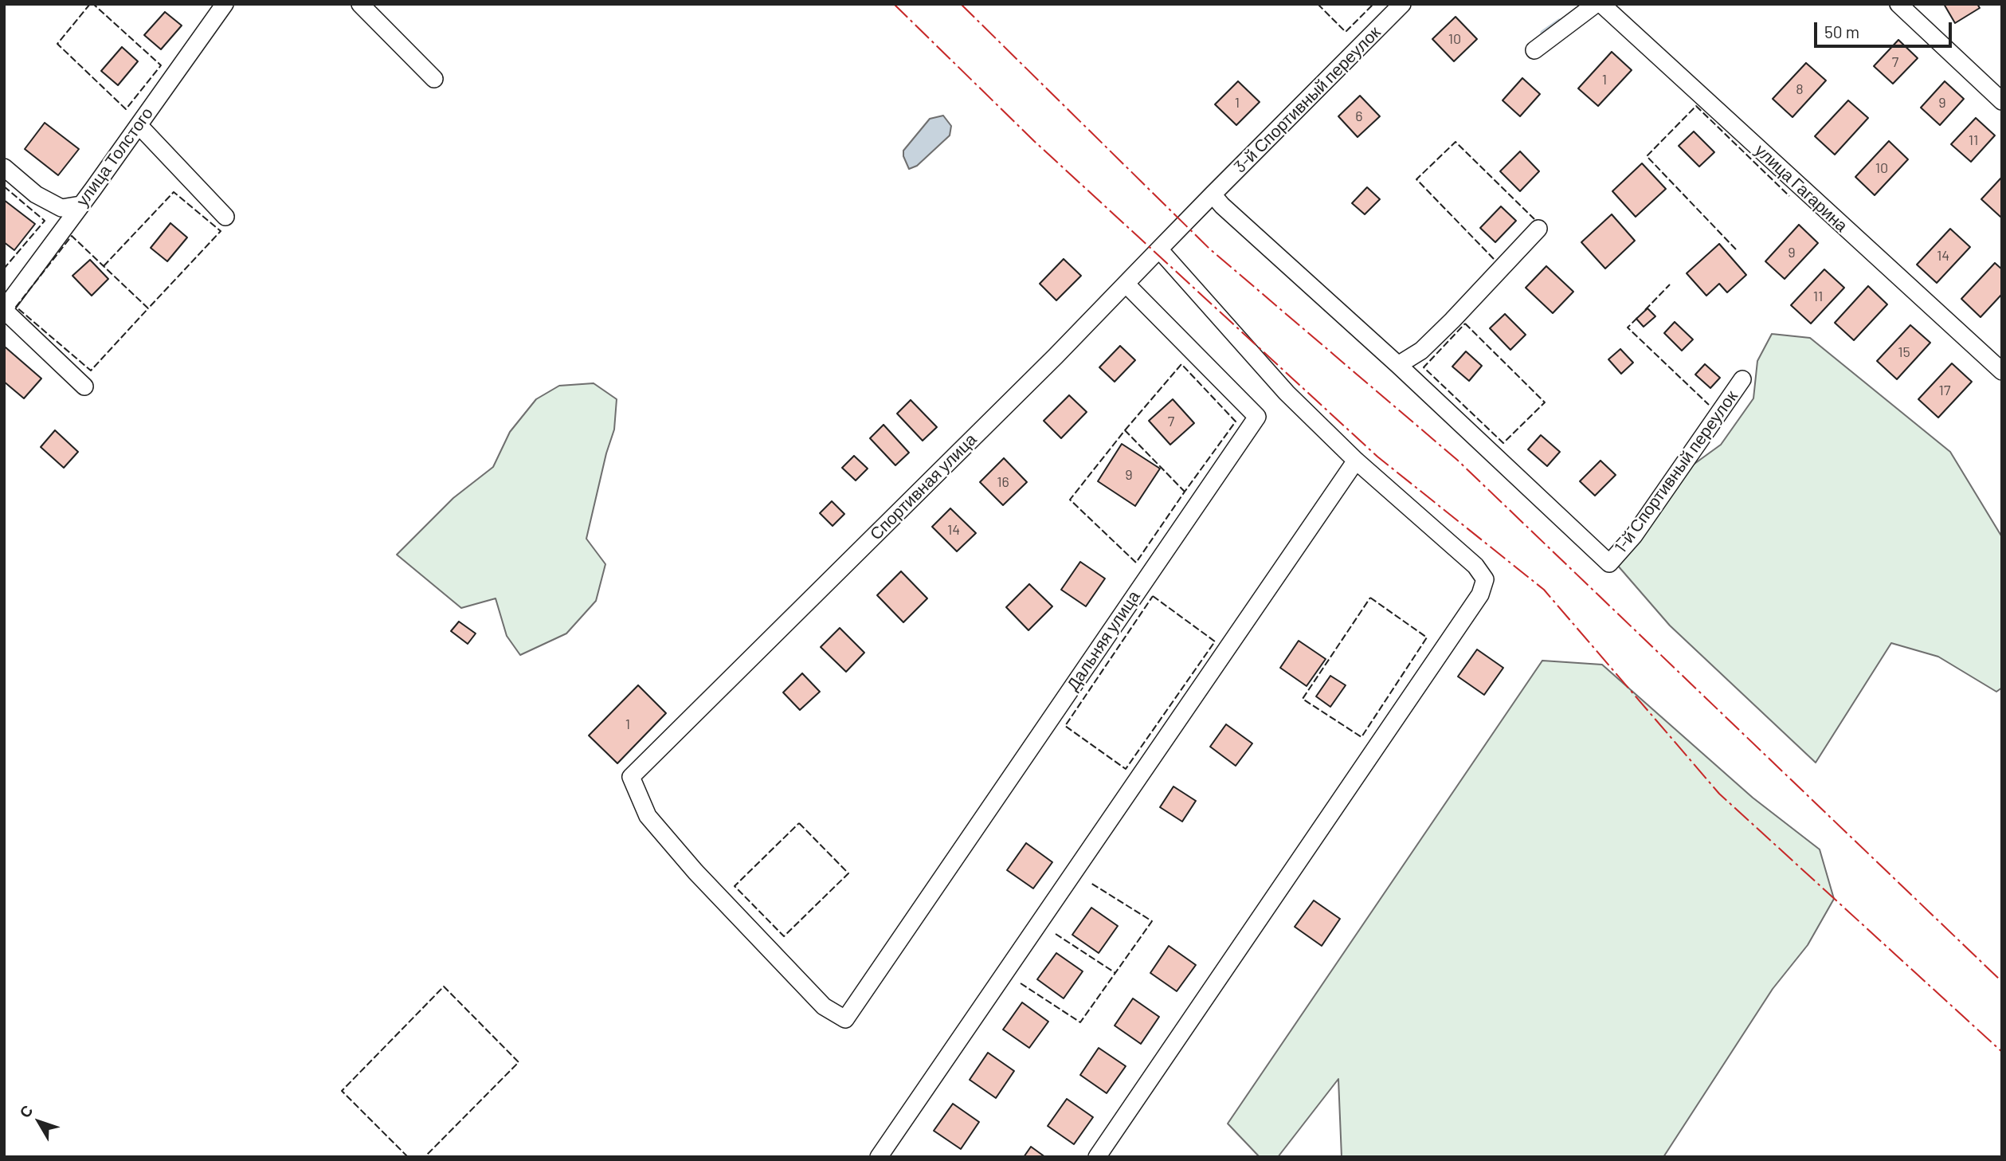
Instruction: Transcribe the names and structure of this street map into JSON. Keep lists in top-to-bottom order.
{
  "streets": {
    "street": [
      "3-й Спортивный переулок",
      "улица Толстого",
      "улица Гагарина",
      "1-й Спортивный переулок",
      "Спортивная улица",
      "Дальняя улица"
    ]
  },
  "crossings": [
    ["3-й Спортивный переулок", "Спортивная улица"],
    ["Спортивная улица", "Дальняя улица"]
  ],
  "house_numbers": [
    "10",
    "7",
    "1",
    "8",
    "1",
    "9",
    "6",
    "11",
    "10",
    "9",
    "14",
    "11",
    "15",
    "17",
    "7",
    "9",
    "16",
    "14",
    "1"
  ],
  "scale_bar": "50 m",
  "north": "top left"
}
